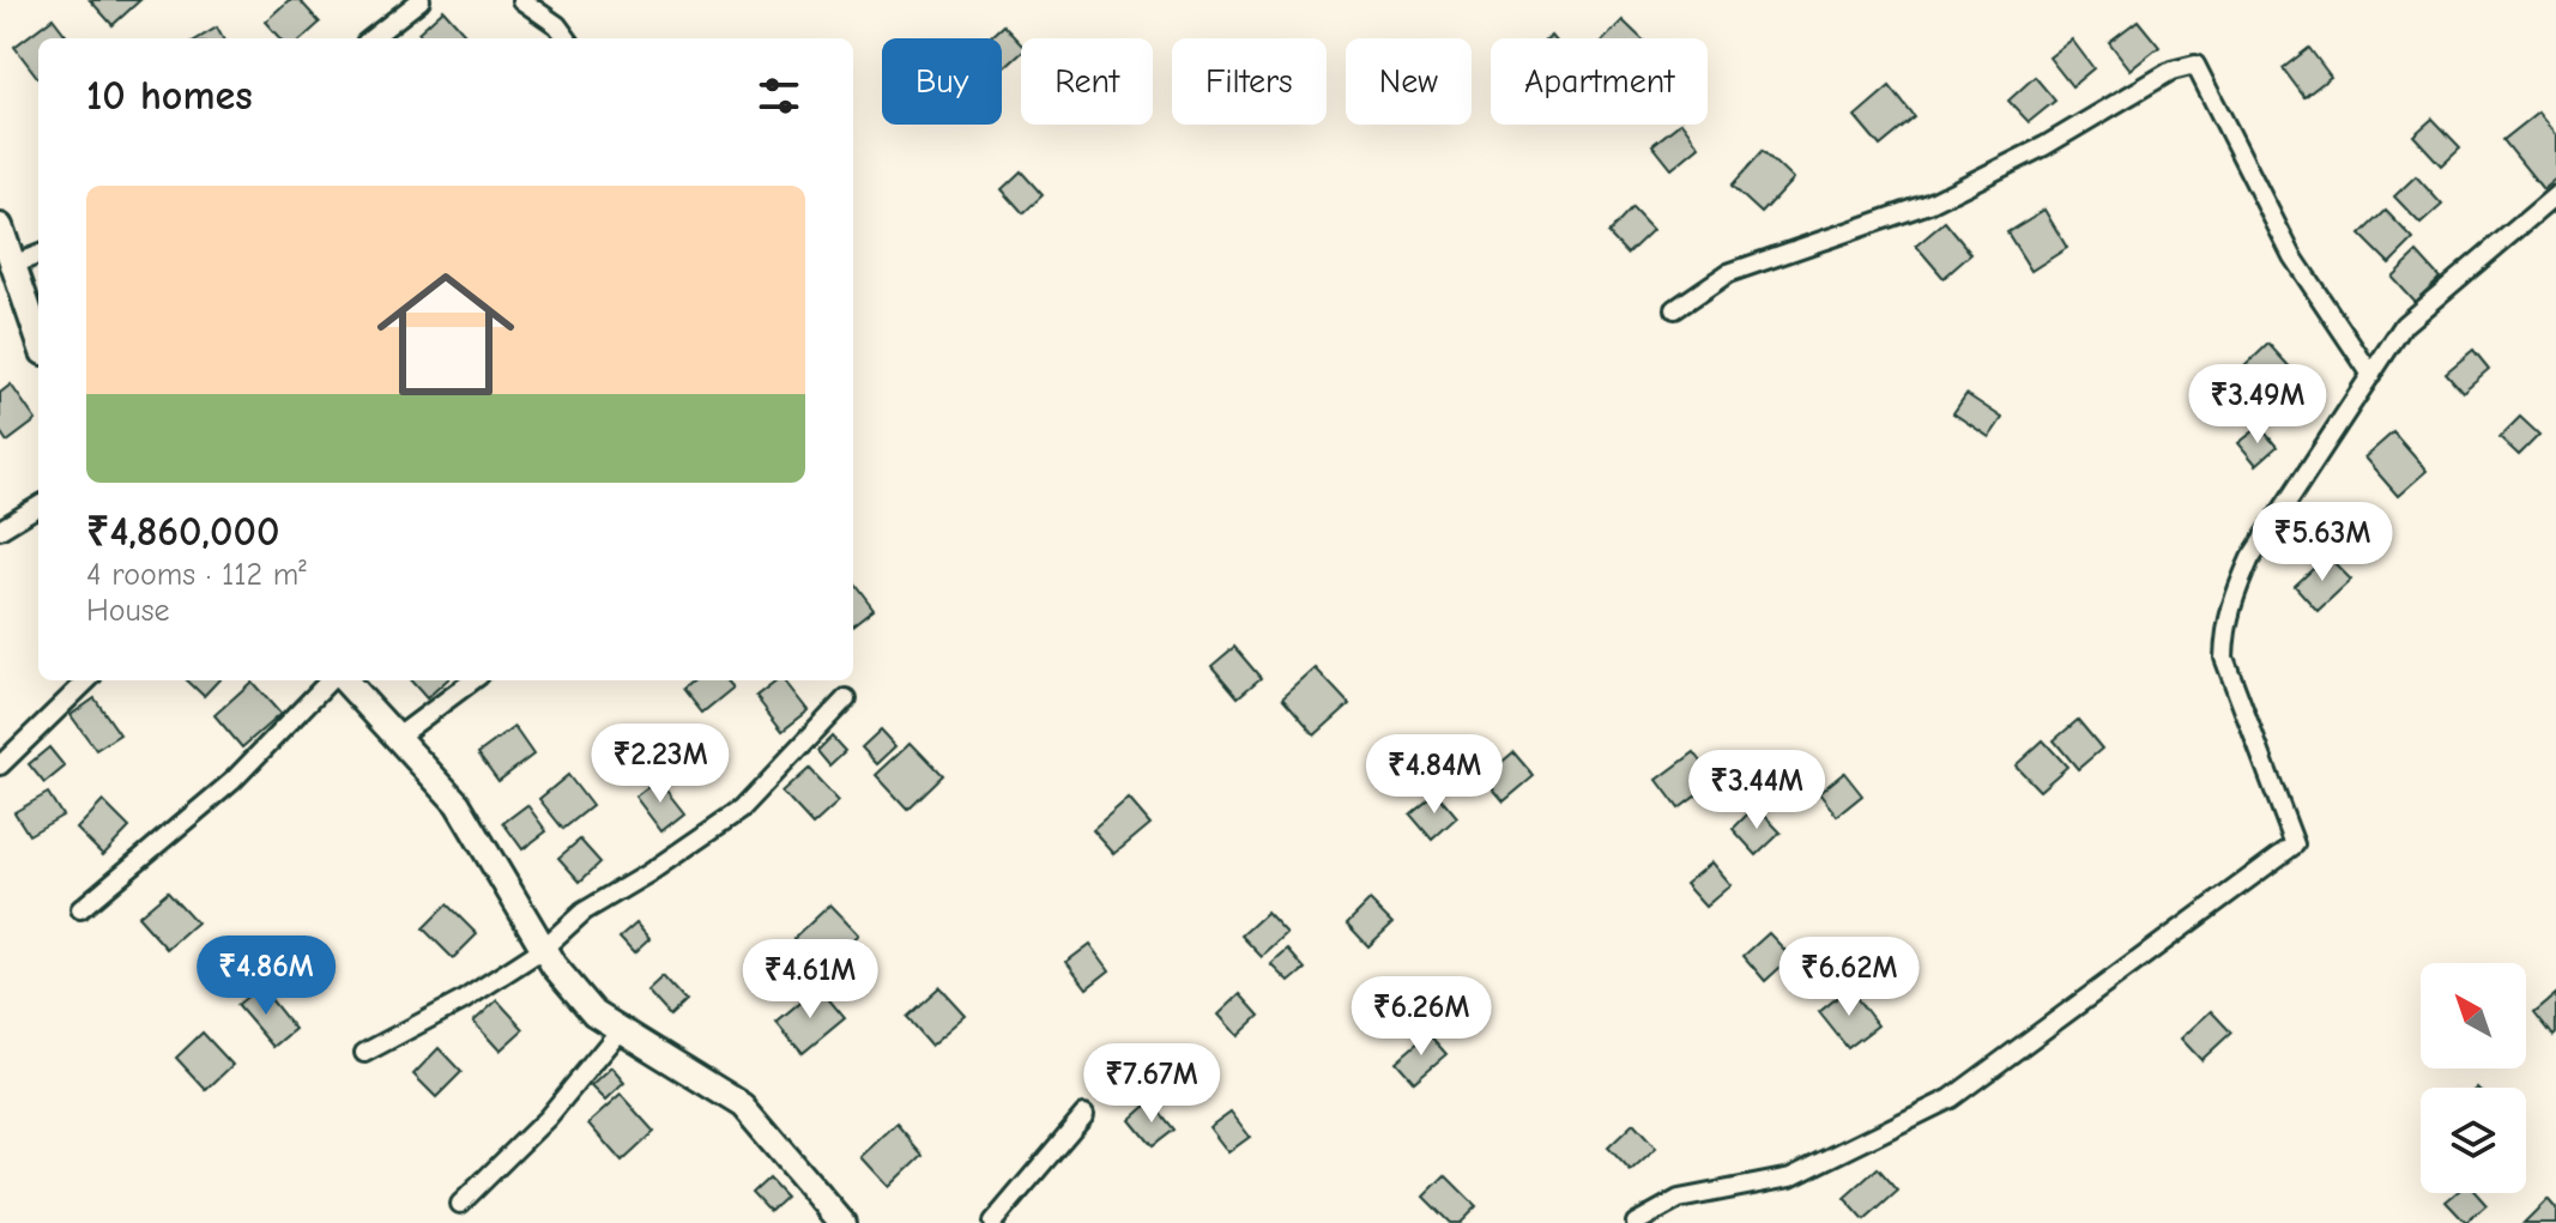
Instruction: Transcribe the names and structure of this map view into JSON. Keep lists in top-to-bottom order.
{
  "north": "top left",
  "page": {
    "chip": [
      "Buy",
      "Rent",
      "Filters",
      "New",
      "Apartment"
    ],
    "heading": "10 homes",
    "list": [
      {
        "name": "₹4,860,000",
        "note": "4 rooms · 112 m² · House"
      }
    ],
    "price": [
      "₹3.49M",
      "₹5.63M",
      "₹2.23M",
      "₹4.84M",
      "₹3.44M",
      "₹4.86M",
      "₹6.62M",
      "₹4.61M",
      "₹6.26M",
      "₹7.67M"
    ]
  }
}
